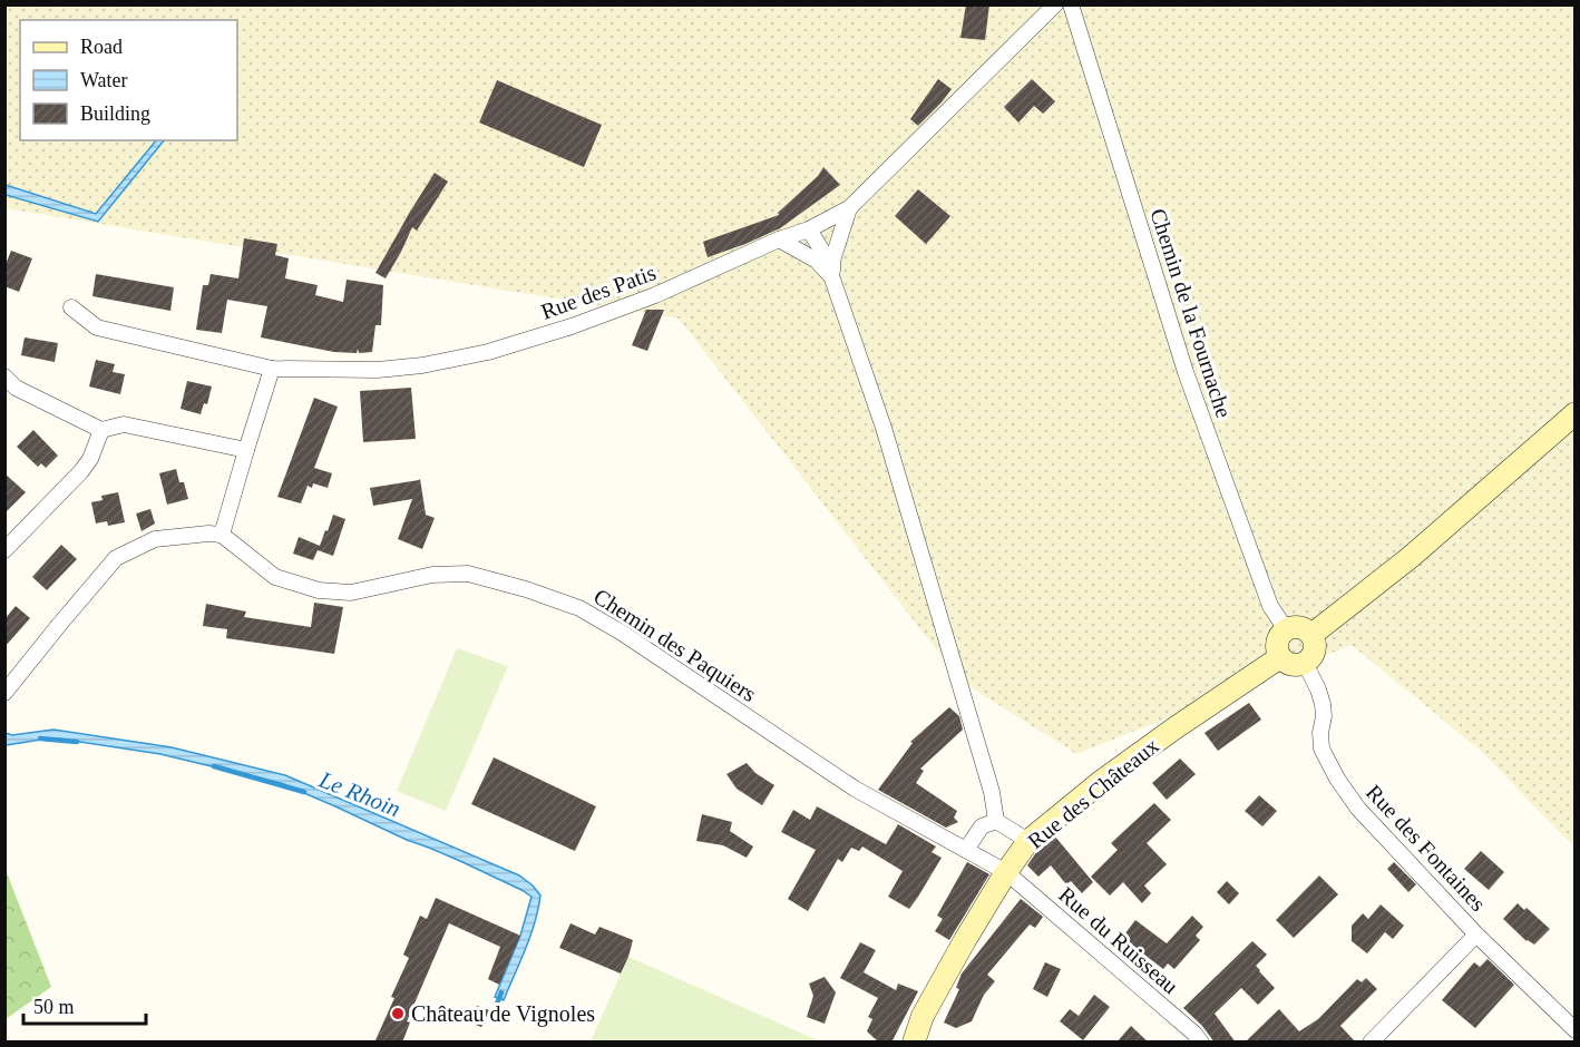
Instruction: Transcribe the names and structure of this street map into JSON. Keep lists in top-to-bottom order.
{
  "streets": {
    "street": [
      "Rue des Patis",
      "Chemin de la Fournache",
      "Chemin des Paquiers",
      "Rue des Châteaux",
      "Rue des Fontaines",
      "Rue du Ruisseau"
    ]
  },
  "crossings": [
    ["Chemin de la Fournache", "Rue des Châteaux"],
    ["Chemin de la Fournache", "Rue des Fontaines"],
    ["Chemin des Paquiers", "Rue des Châteaux"],
    ["Chemin des Paquiers", "Rue du Ruisseau"],
    ["Rue des Châteaux", "Rue des Fontaines"],
    ["Rue des Châteaux", "Rue du Ruisseau"]
  ],
  "water": ["Le Rhoin"],
  "places": ["Château de Vignoles"],
  "legend": ["Road", "Water", "Building"],
  "scale_bar": "50 m"
}
